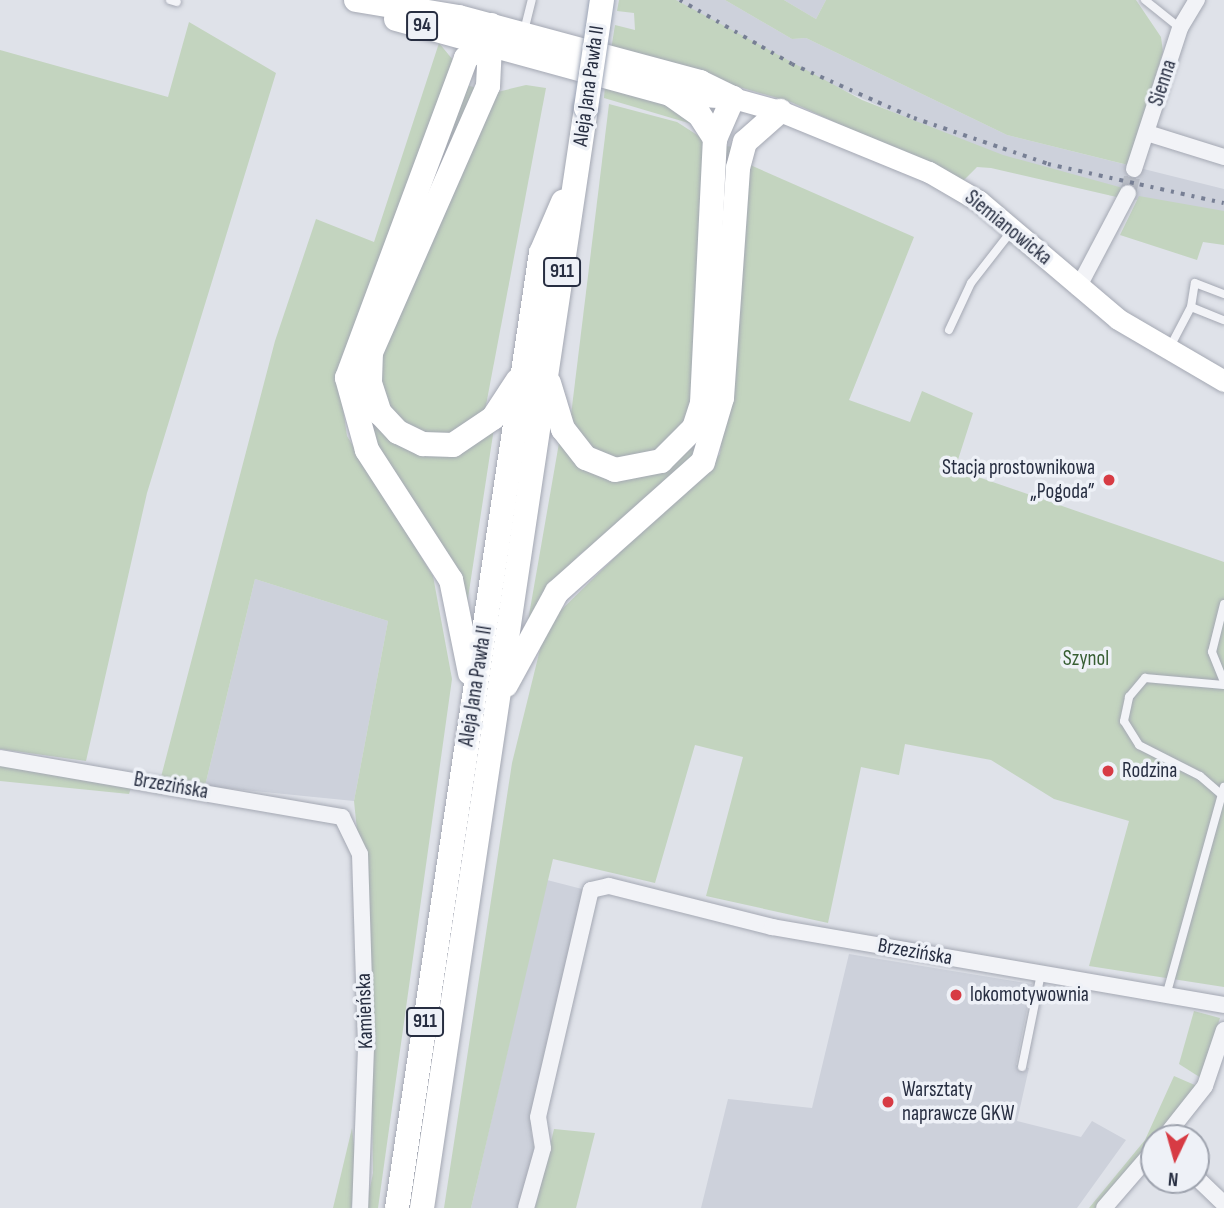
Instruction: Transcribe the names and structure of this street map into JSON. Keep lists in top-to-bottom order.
{
  "streets": {
    "main road": [
      "94",
      "Aleja Jana Pawła II",
      "Siemianowicka",
      "911"
    ],
    "street": ["Sienna", "Brzezińska", "Kamieńska"]
  },
  "crossings": [
    ["Brzezińska", "Kamieńska"]
  ],
  "parks": ["Szynol"],
  "places": [
    "Stacja prostownikowa „Pogoda”",
    "Rodzina",
    "lokomotywownia",
    "Warsztaty naprawcze GKW"
  ],
  "north": "bottom"
}
